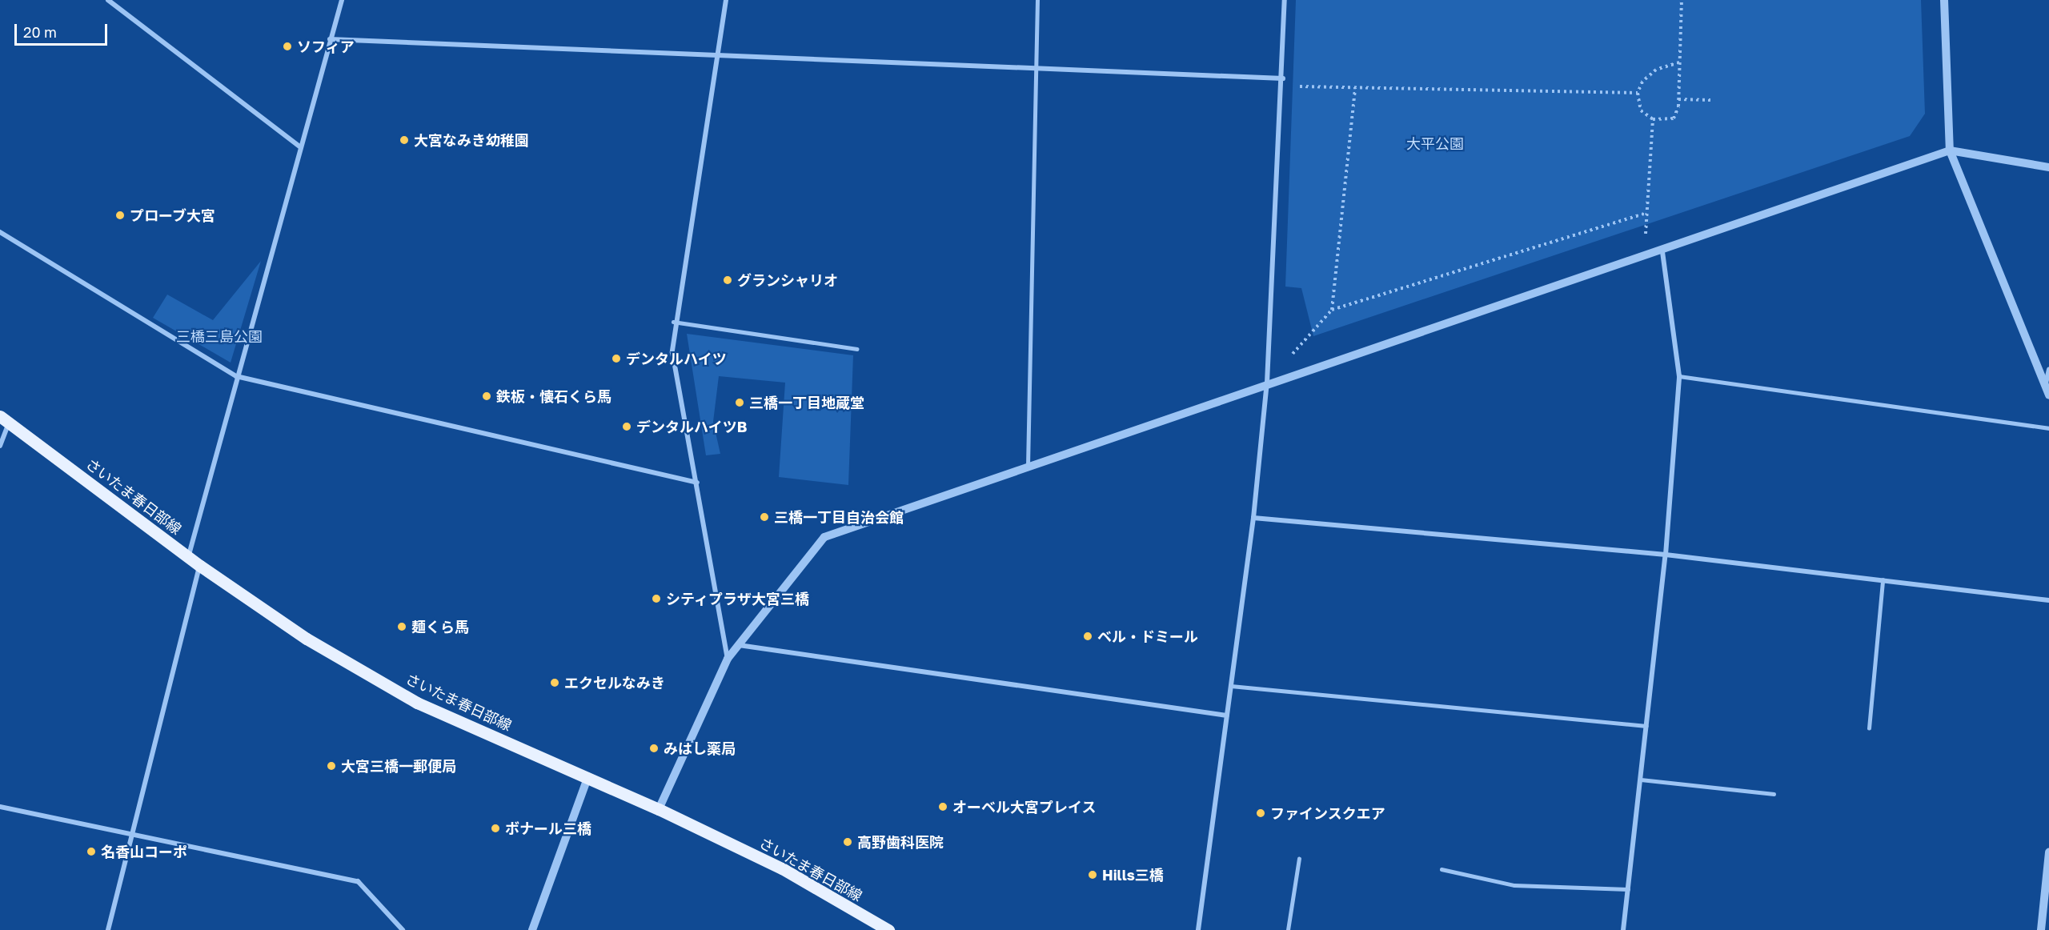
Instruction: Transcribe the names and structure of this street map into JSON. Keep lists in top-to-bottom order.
{
  "streets": {
    "main road": ["さいたま春日部線"]
  },
  "parks": ["大平公園", "三橋三島公園"],
  "places": [
    "ソフィア",
    "大宮なみき幼稚園",
    "プローブ大宮",
    "グランシャリオ",
    "デンタルハイツ",
    "鉄板・懐石くら馬",
    "三橋一丁目地蔵堂",
    "デンタルハイツB",
    "三橋一丁目自治会館",
    "シティプラザ大宮三橋",
    "麺くら馬",
    "ベル・ドミール",
    "エクセルなみき",
    "みはし薬局",
    "大宮三橋一郵便局",
    "オーベル大宮プレイス",
    "ファインスクエア",
    "ボナール三橋",
    "高野歯科医院",
    "名香山コーポ",
    "Hills三橋"
  ],
  "scale_bar": "20 m"
}
